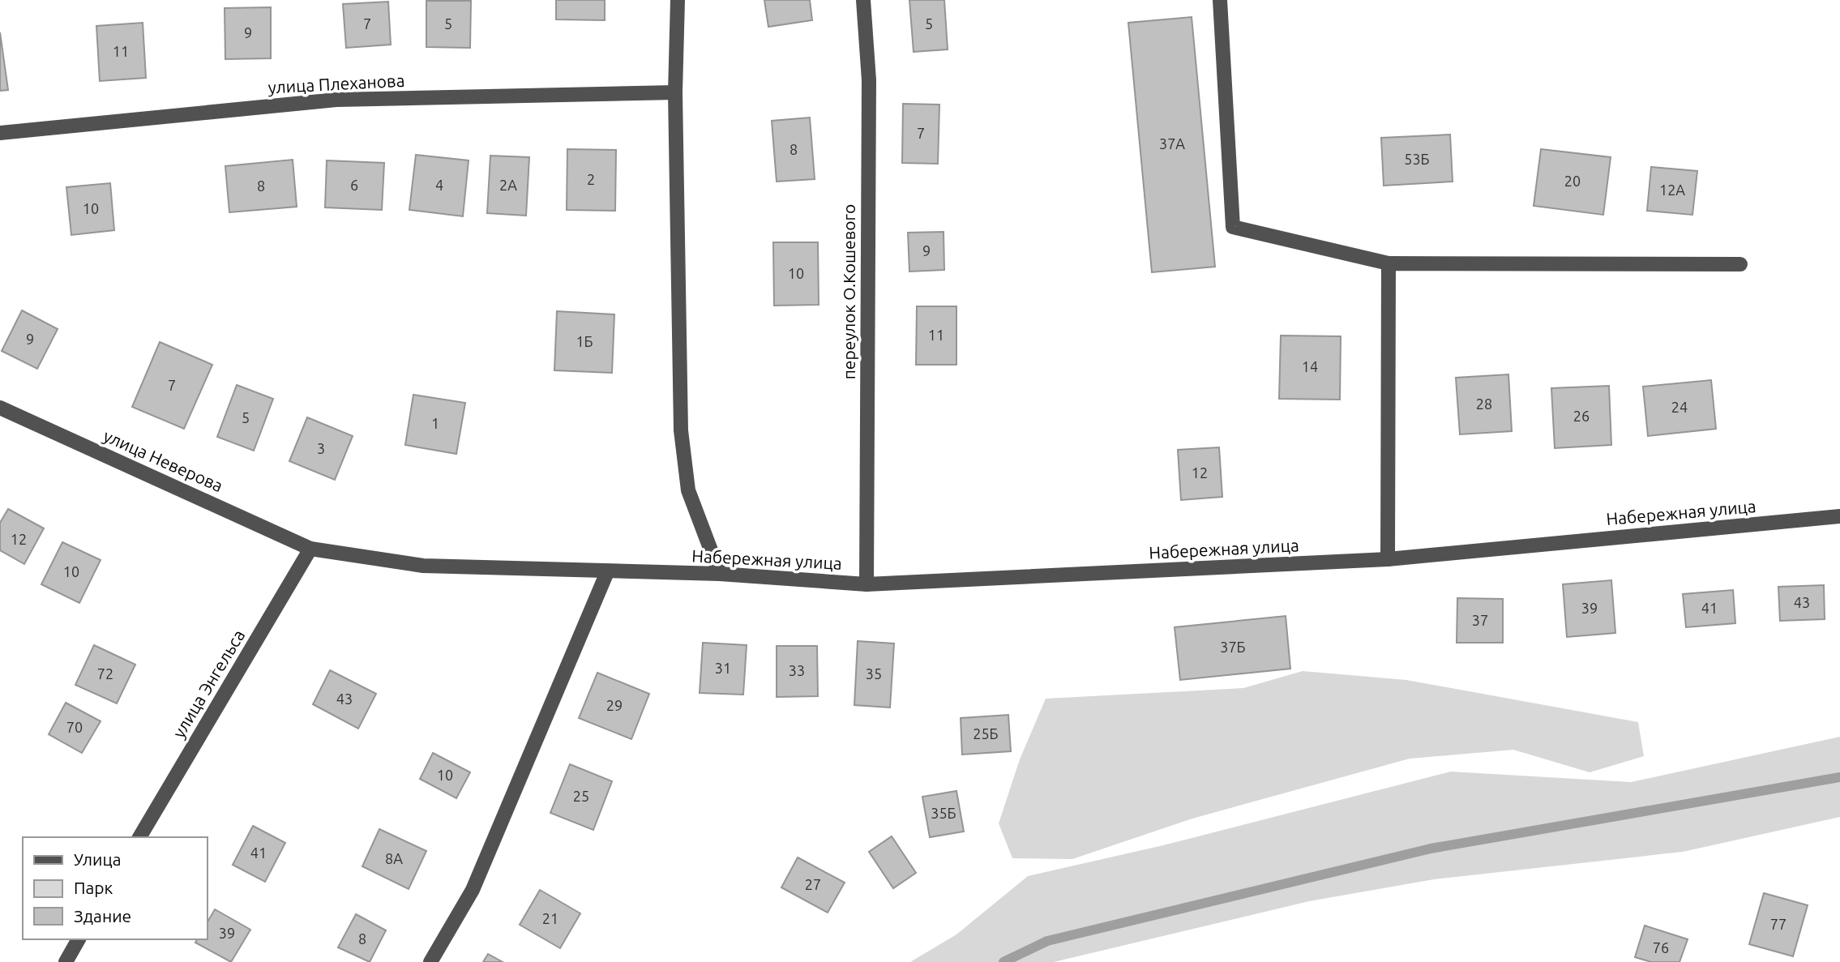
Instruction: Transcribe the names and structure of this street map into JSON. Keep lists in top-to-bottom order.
{
  "streets": {
    "street": [
      "улица Плеханова",
      "переулок О.Кошевого",
      "улица Неверова",
      "Набережная улица",
      "улица Энгельса"
    ]
  },
  "crossings": [
    ["переулок О.Кошевого", "Набережная улица"],
    ["улица Неверова", "Набережная улица"],
    ["улица Неверова", "улица Энгельса"],
    ["Набережная улица", "улица Энгельса"]
  ],
  "house_numbers": [
    "7",
    "5",
    "5",
    "9",
    "11",
    "7",
    "37А",
    "8",
    "53Б",
    "2",
    "20",
    "6",
    "4",
    "2А",
    "8",
    "12А",
    "10",
    "9",
    "10",
    "11",
    "9",
    "1Б",
    "14",
    "7",
    "28",
    "24",
    "26",
    "5",
    "1",
    "3",
    "12",
    "12",
    "10",
    "43",
    "39",
    "41",
    "37",
    "37Б",
    "31",
    "33",
    "72",
    "35",
    "43",
    "29",
    "70",
    "25Б",
    "10",
    "25",
    "35Б",
    "41",
    "8А",
    "27",
    "21",
    "77",
    "39",
    "8",
    "76"
  ],
  "legend": ["Улица", "Парк", "Здание"]
}
